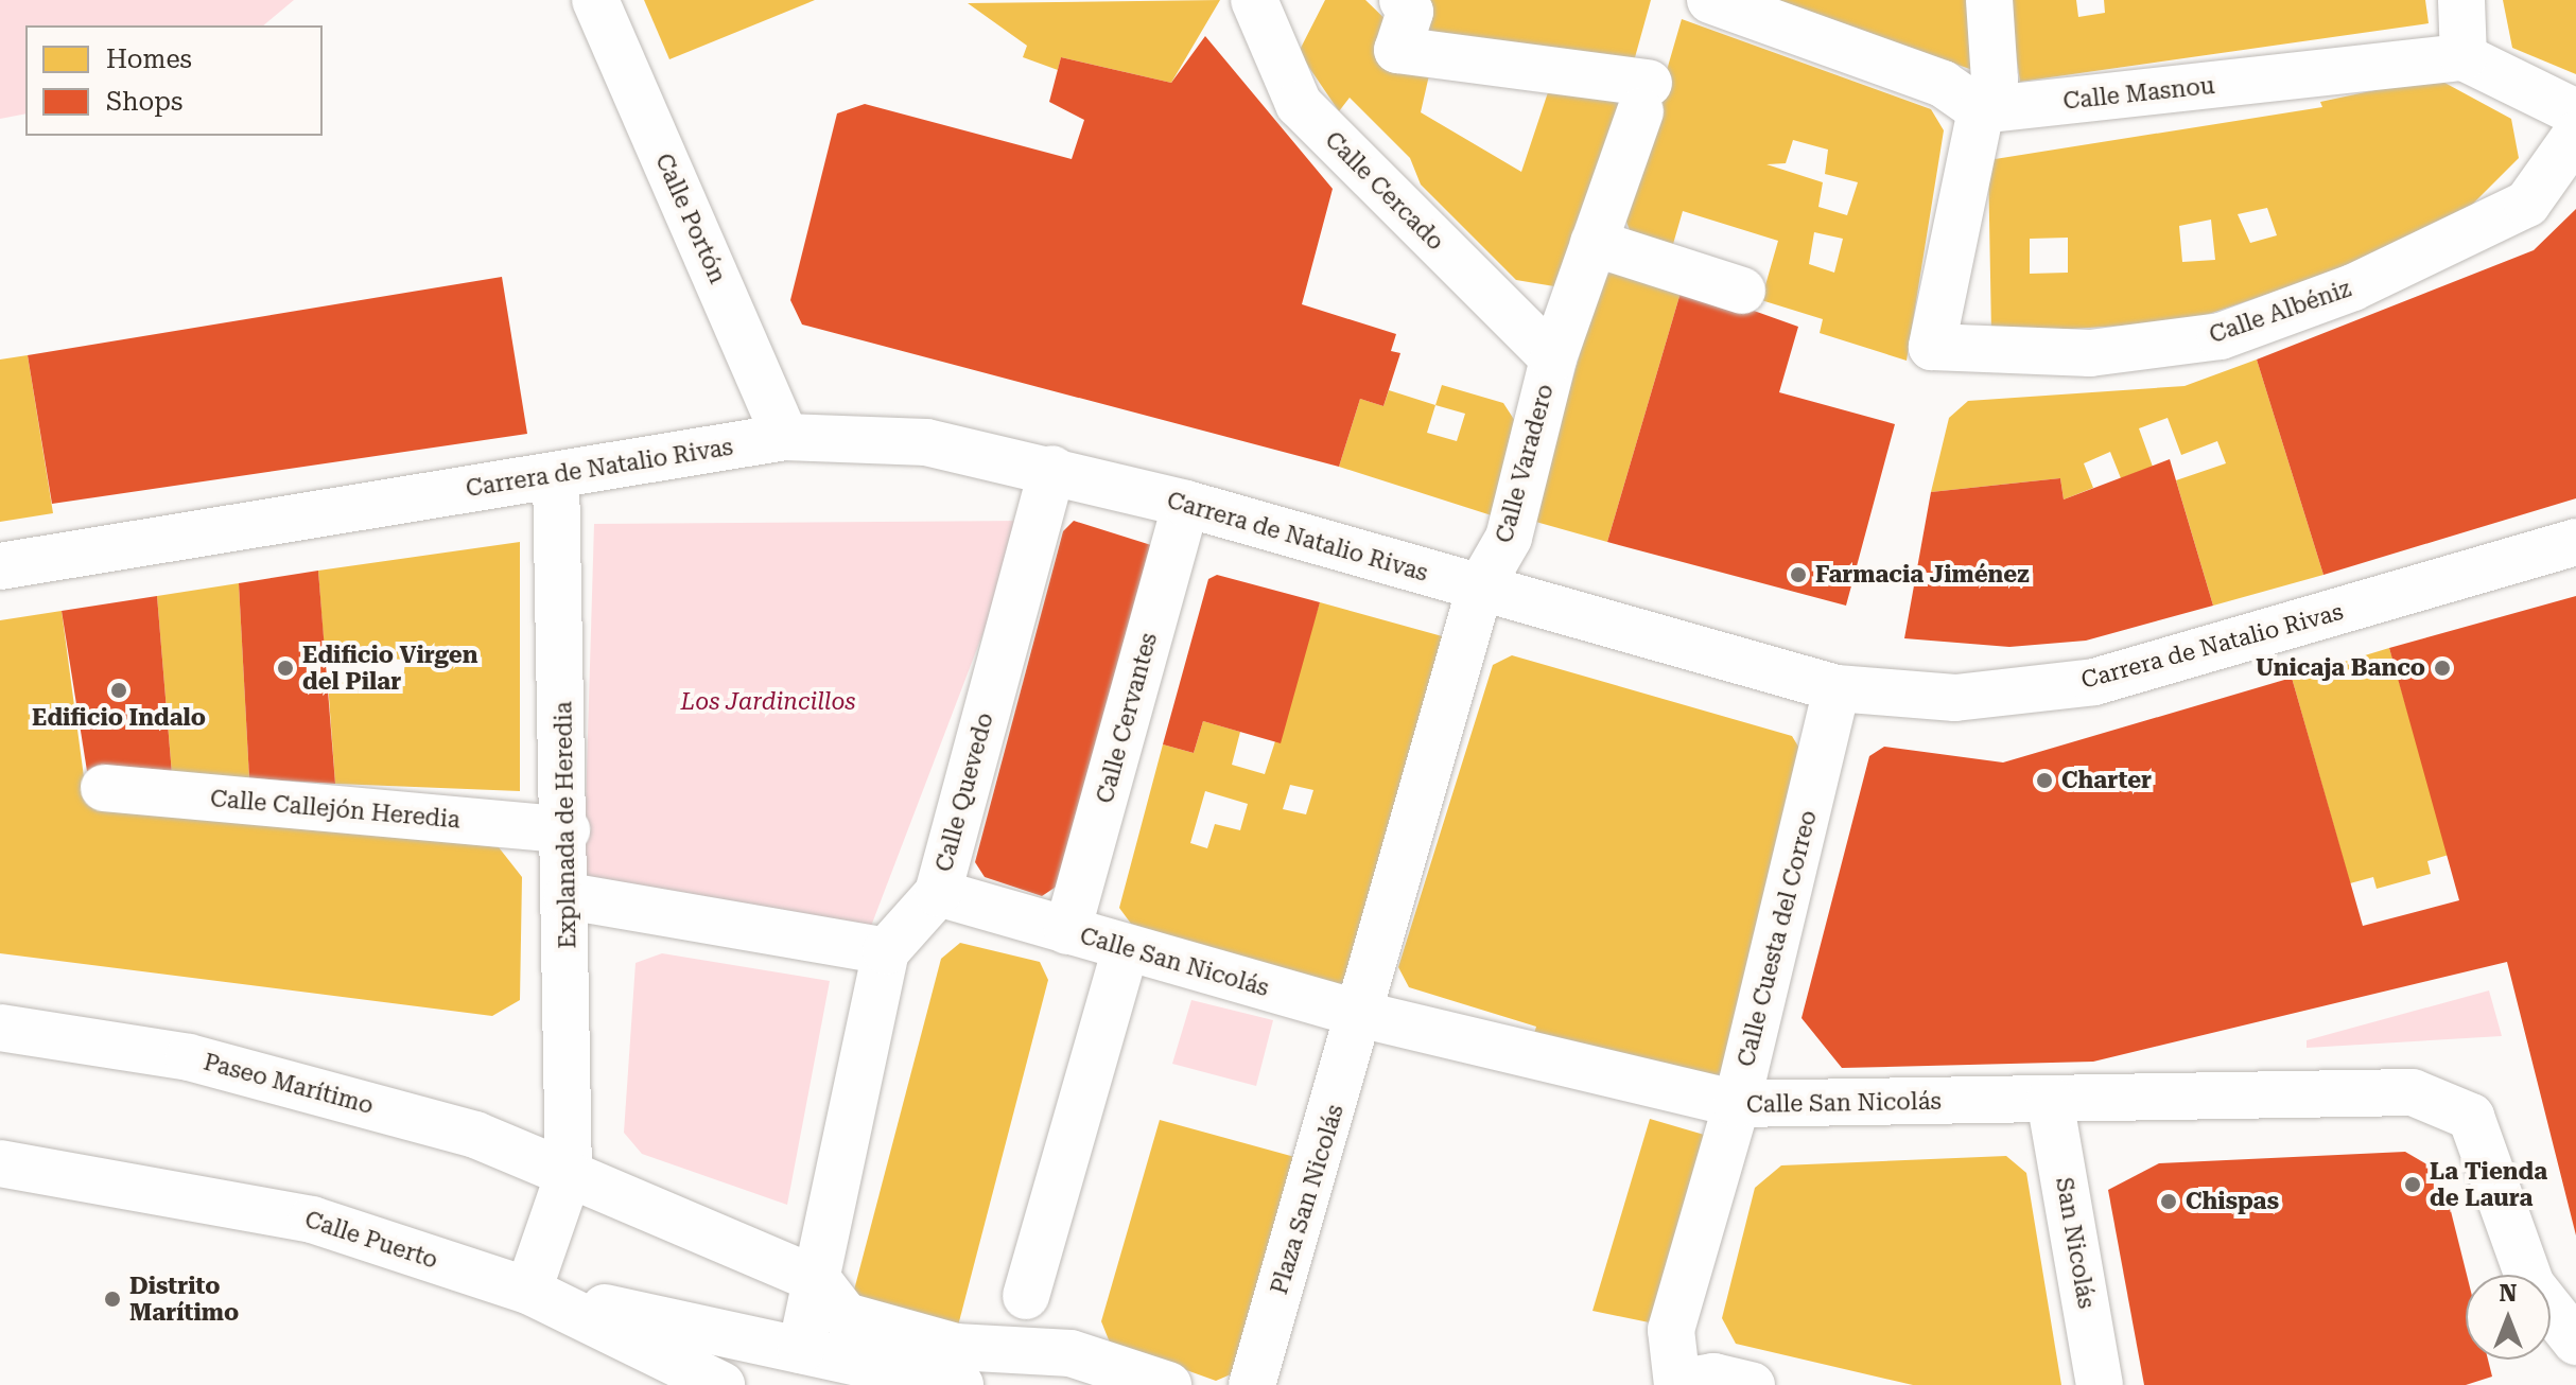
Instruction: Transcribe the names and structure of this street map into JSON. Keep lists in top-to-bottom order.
{
  "streets": {
    "main road": [
      "Calle Masnou",
      "Calle Cercado",
      "Calle Portón",
      "Calle Albéniz",
      "Calle Varadero",
      "Carrera de Natalio Rivas",
      "Calle Cervantes",
      "Calle Quevedo",
      "Calle Callejón Heredia",
      "Explanada de Heredia",
      "Calle Cuesta del Correo",
      "Calle San Nicolás",
      "Paseo Marítimo",
      "Plaza San Nicolás",
      "Calle Puerto",
      "San Nicolás"
    ]
  },
  "crossings": [
    ["Calle Masnou", "Calle Albéniz"],
    ["Calle Cercado", "Calle Varadero"],
    ["Calle Portón", "Carrera de Natalio Rivas"],
    ["Calle Varadero", "Carrera de Natalio Rivas"],
    ["Calle Varadero", "Calle San Nicolás"],
    ["Calle Varadero", "Plaza San Nicolás"],
    ["Carrera de Natalio Rivas", "Calle Cervantes"],
    ["Carrera de Natalio Rivas", "Calle Quevedo"],
    ["Carrera de Natalio Rivas", "Explanada de Heredia"],
    ["Carrera de Natalio Rivas", "Calle Cuesta del Correo"],
    ["Calle Cervantes", "Calle San Nicolás"],
    ["Calle Quevedo", "Calle San Nicolás"],
    ["Calle Callejón Heredia", "Explanada de Heredia"],
    ["Explanada de Heredia", "Paseo Marítimo"],
    ["Calle Cuesta del Correo", "Calle San Nicolás"],
    ["Calle San Nicolás", "Plaza San Nicolás"],
    ["Calle San Nicolás", "San Nicolás"]
  ],
  "parks": ["Los Jardincillos"],
  "places": [
    "Farmacia Jiménez",
    "Edificio Virgen del Pilar",
    "Unicaja Banco",
    "Edificio Indalo",
    "Charter",
    "La Tienda de Laura",
    "Chispas",
    "Distrito Marítimo"
  ],
  "legend": ["Homes", "Shops"],
  "north": "top"
}
